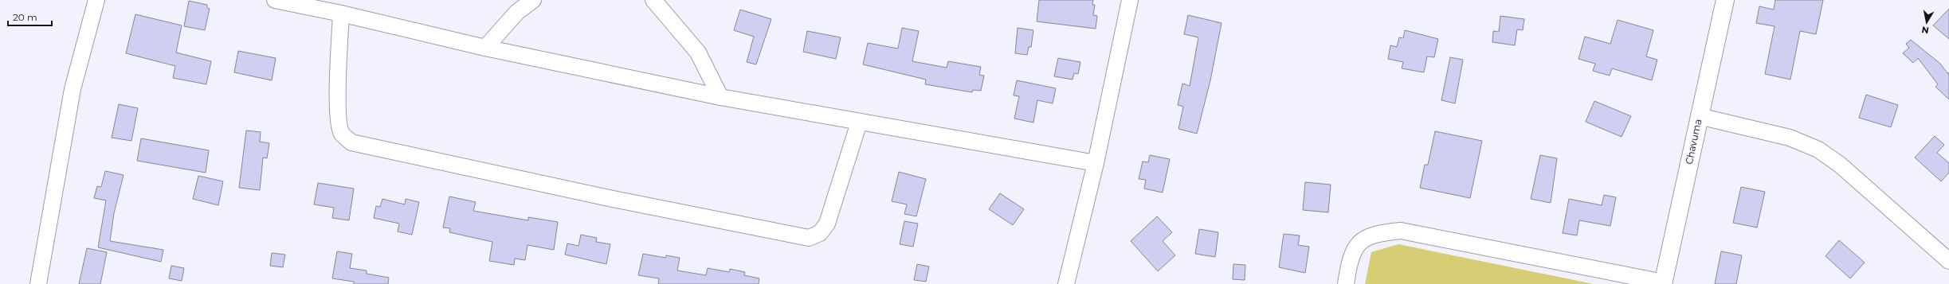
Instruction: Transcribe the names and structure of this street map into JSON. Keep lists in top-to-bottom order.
{
  "streets": {
    "street": ["Chavuma"]
  },
  "scale_bar": "20 m",
  "north": "bottom"
}
